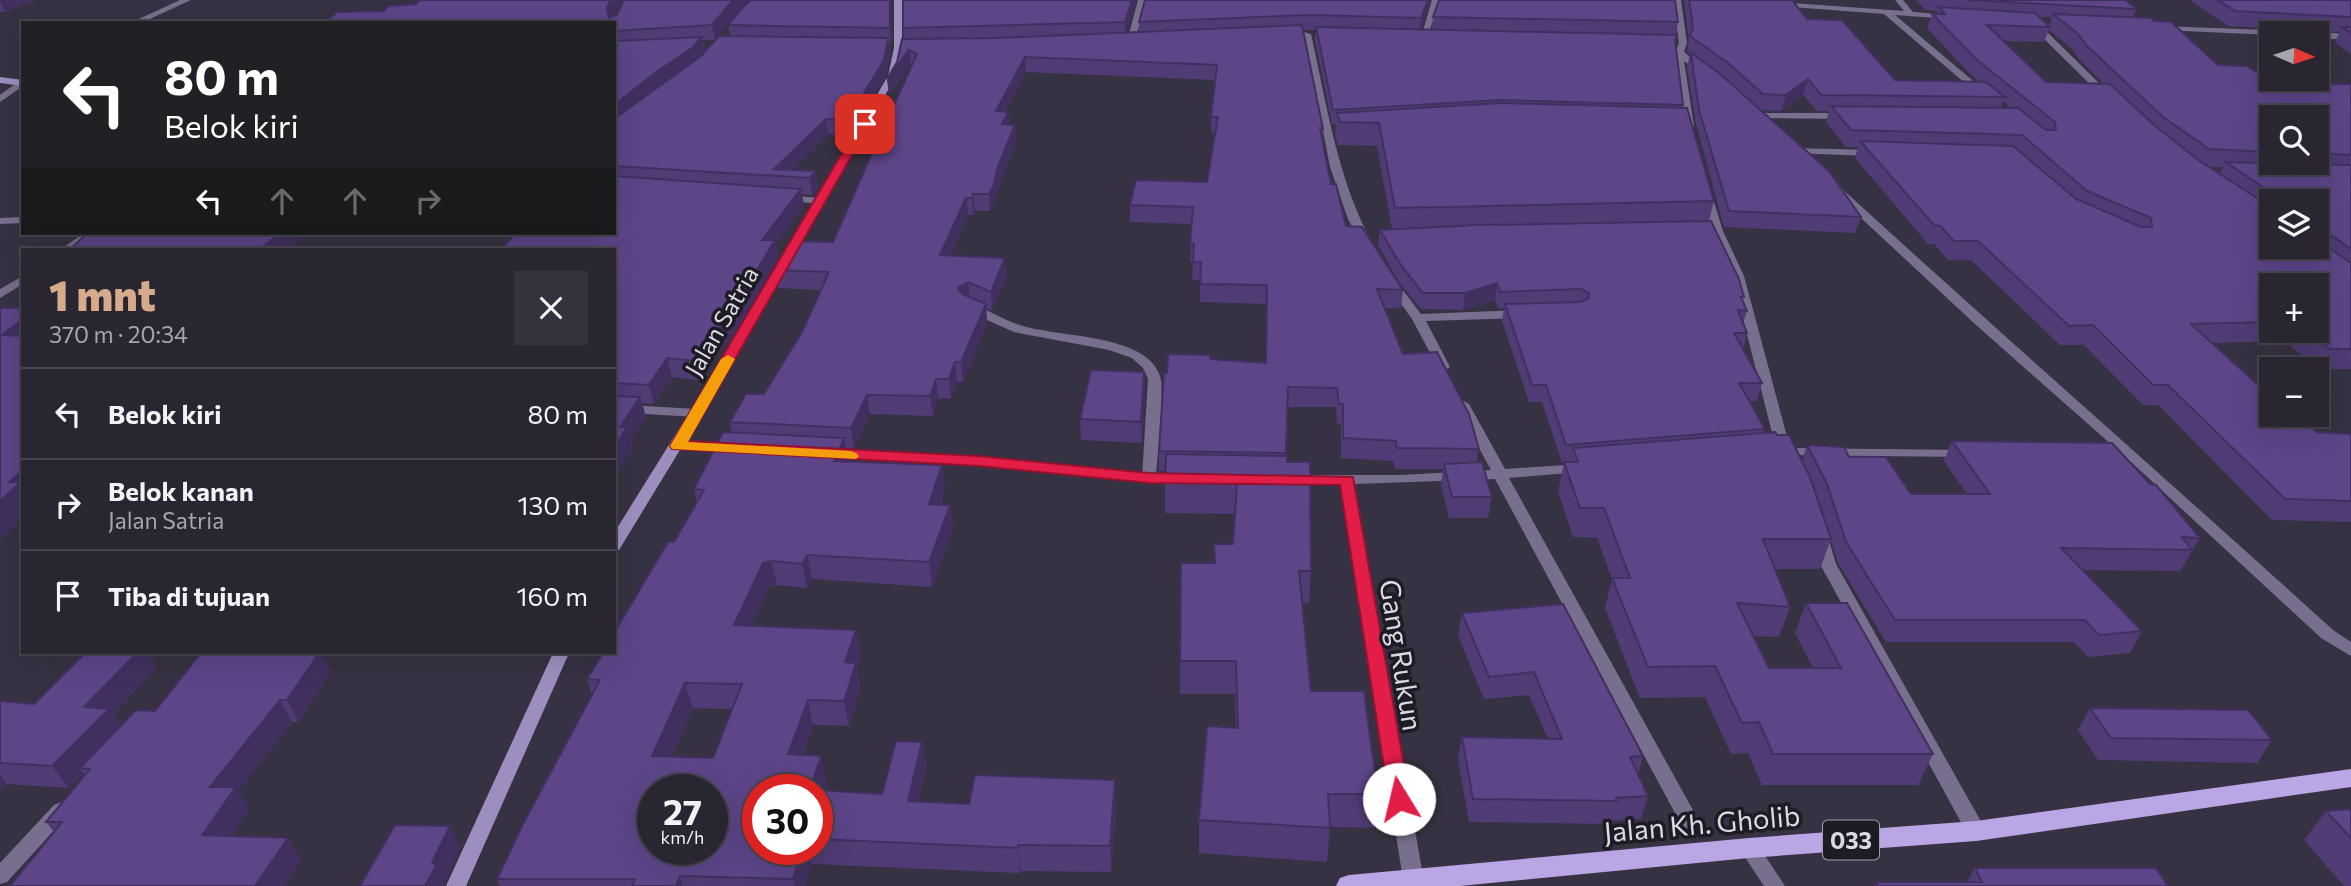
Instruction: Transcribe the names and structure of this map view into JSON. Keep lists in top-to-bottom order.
{
  "streets": {
    "main road": ["Jalan Kh. Gholib", "033"],
    "street": ["Jalan Satria", "Gang Rukun"]
  },
  "crossings": [
    ["Gang Rukun", "Jalan Kh. Gholib"]
  ],
  "north": "right",
  "page": {
    "map_buttons": ["+", "−"],
    "turn": ["80 m", "Belok kiri"],
    "heading": ["1 mnt", "370 m · 20:34"],
    "list": [
      {
        "name": "Belok kiri",
        "value": "80 m"
      },
      {
        "name": "Belok kanan",
        "note": "Jalan Satria",
        "value": "130 m"
      },
      {
        "name": "Tiba di tujuan",
        "value": "160 m"
      }
    ],
    "speed": "27 km/h",
    "limit": "30"
  }
}
